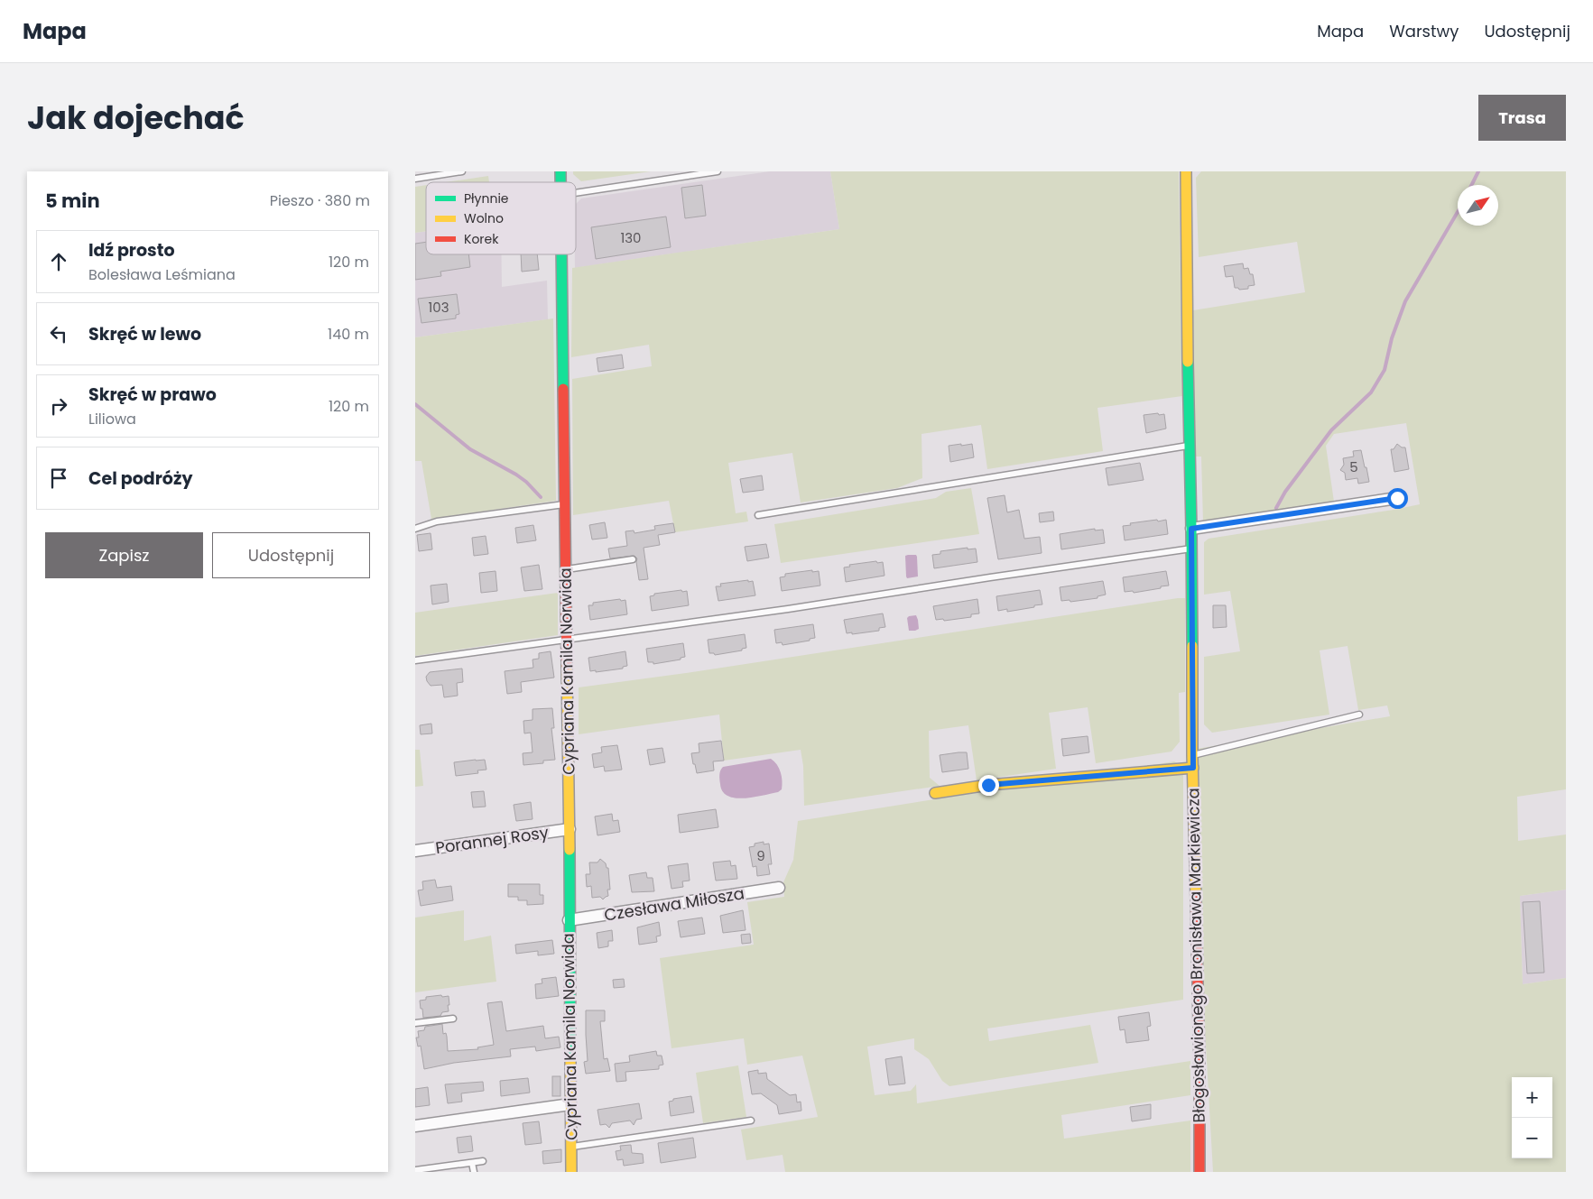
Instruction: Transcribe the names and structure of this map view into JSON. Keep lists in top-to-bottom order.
{
  "streets": {
    "street": [
      "Cypriana Kamila Norwida",
      "Porannej Rosy",
      "Czesława Miłosza",
      "Błogosławionego Bronisława Markiewicza"
    ]
  },
  "crossings": [
    ["Cypriana Kamila Norwida", "Porannej Rosy"],
    ["Cypriana Kamila Norwida", "Czesława Miłosza"]
  ],
  "house_numbers": [
    "130",
    "103",
    "5",
    "9"
  ],
  "legend": ["Płynnie", "Wolno", "Korek"],
  "north": "top right",
  "page": {
    "header": "Mapa",
    "nav": ["Mapa", "Warstwy", "Udostępnij"],
    "title": "Jak dojechać",
    "buttons": [
      "Trasa",
      ["Zapisz", "Udostępnij"]
    ],
    "heading": ["5 min", "Pieszo · 380 m"],
    "list": [
      ["Idź prosto", "Bolesława Leśmiana", "120 m"],
      ["Skręć w lewo", "140 m"],
      ["Skręć w prawo", "Liliowa", "120 m"],
      "Cel podróży"
    ],
    "map_buttons": ["+", "−"]
  }
}
